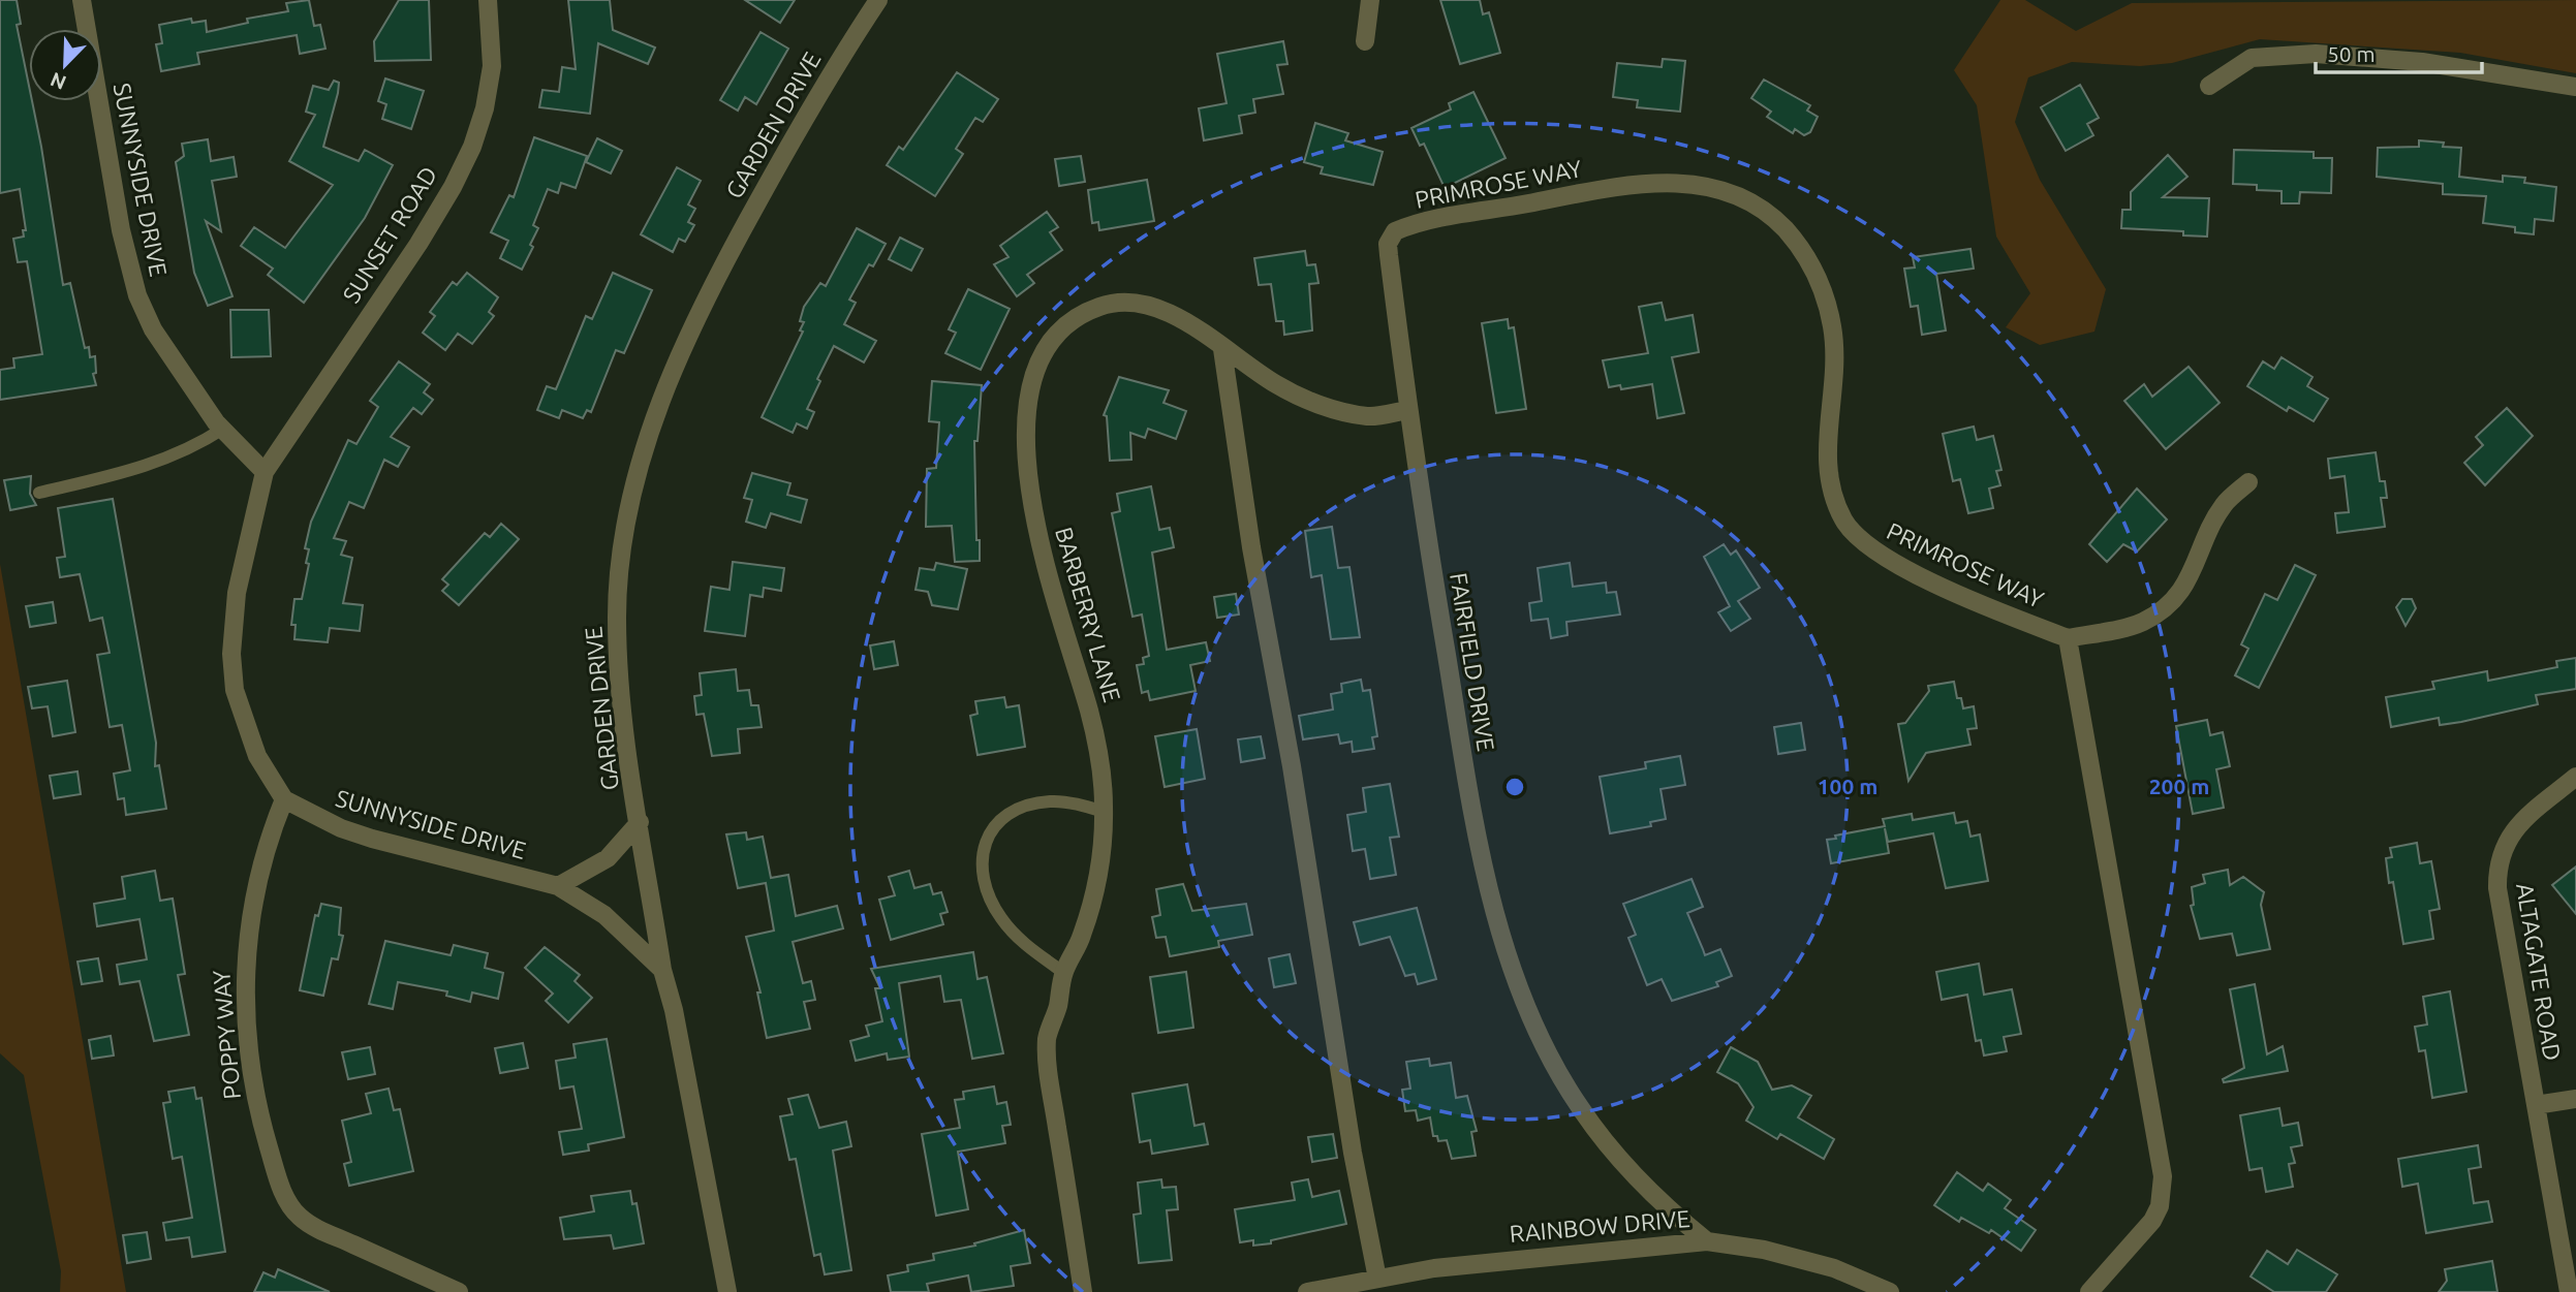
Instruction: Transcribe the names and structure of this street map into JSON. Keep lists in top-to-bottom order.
{
  "streets": {
    "street": [
      "GARDEN DRIVE",
      "SUNNYSIDE DRIVE",
      "PRIMROSE WAY",
      "SUNSET ROAD",
      "BARBERRY LANE",
      "FAIRFIELD DRIVE",
      "ALTAGATE ROAD",
      "POPPY WAY",
      "RAINBOW DRIVE"
    ]
  },
  "crossings": [
    ["GARDEN DRIVE", "SUNNYSIDE DRIVE"],
    ["SUNNYSIDE DRIVE", "SUNSET ROAD"],
    ["SUNNYSIDE DRIVE", "POPPY WAY"],
    ["PRIMROSE WAY", "FAIRFIELD DRIVE"],
    ["BARBERRY LANE", "FAIRFIELD DRIVE"],
    ["FAIRFIELD DRIVE", "RAINBOW DRIVE"]
  ],
  "scale_bar": "50 m",
  "north": "bottom left",
  "rings": ["100 m", "200 m"]
}
